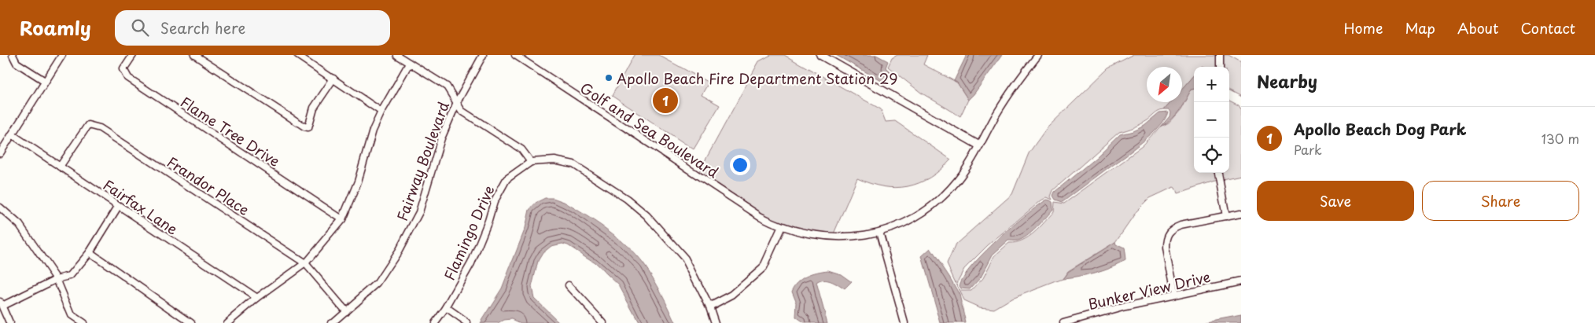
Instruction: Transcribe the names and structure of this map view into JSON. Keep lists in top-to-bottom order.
{
  "streets": {
    "street": [
      "Golf and Sea Boulevard",
      "Flame Tree Drive",
      "Fairway Boulevard",
      "Frandor Place",
      "Fairfax Lane",
      "Flamingo Drive",
      "Bunker View Drive"
    ]
  },
  "crossings": [
    ["Fairway Boulevard", "Frandor Place"],
    ["Frandor Place", "Fairfax Lane"]
  ],
  "places": ["Apollo Beach Fire Department Station 29"],
  "north": "bottom left",
  "page": {
    "header": "Roamly",
    "search": "Search here",
    "nav": [
      "Home",
      "Map",
      "About",
      "Contact"
    ],
    "heading": "Nearby",
    "map_buttons": ["+", "−"],
    "pins": "1",
    "list": [
      {
        "mark": "1",
        "name": "Apollo Beach Dog Park",
        "note": "Park",
        "value": "130 m"
      }
    ],
    "buttons": ["Save", "Share"]
  }
}
